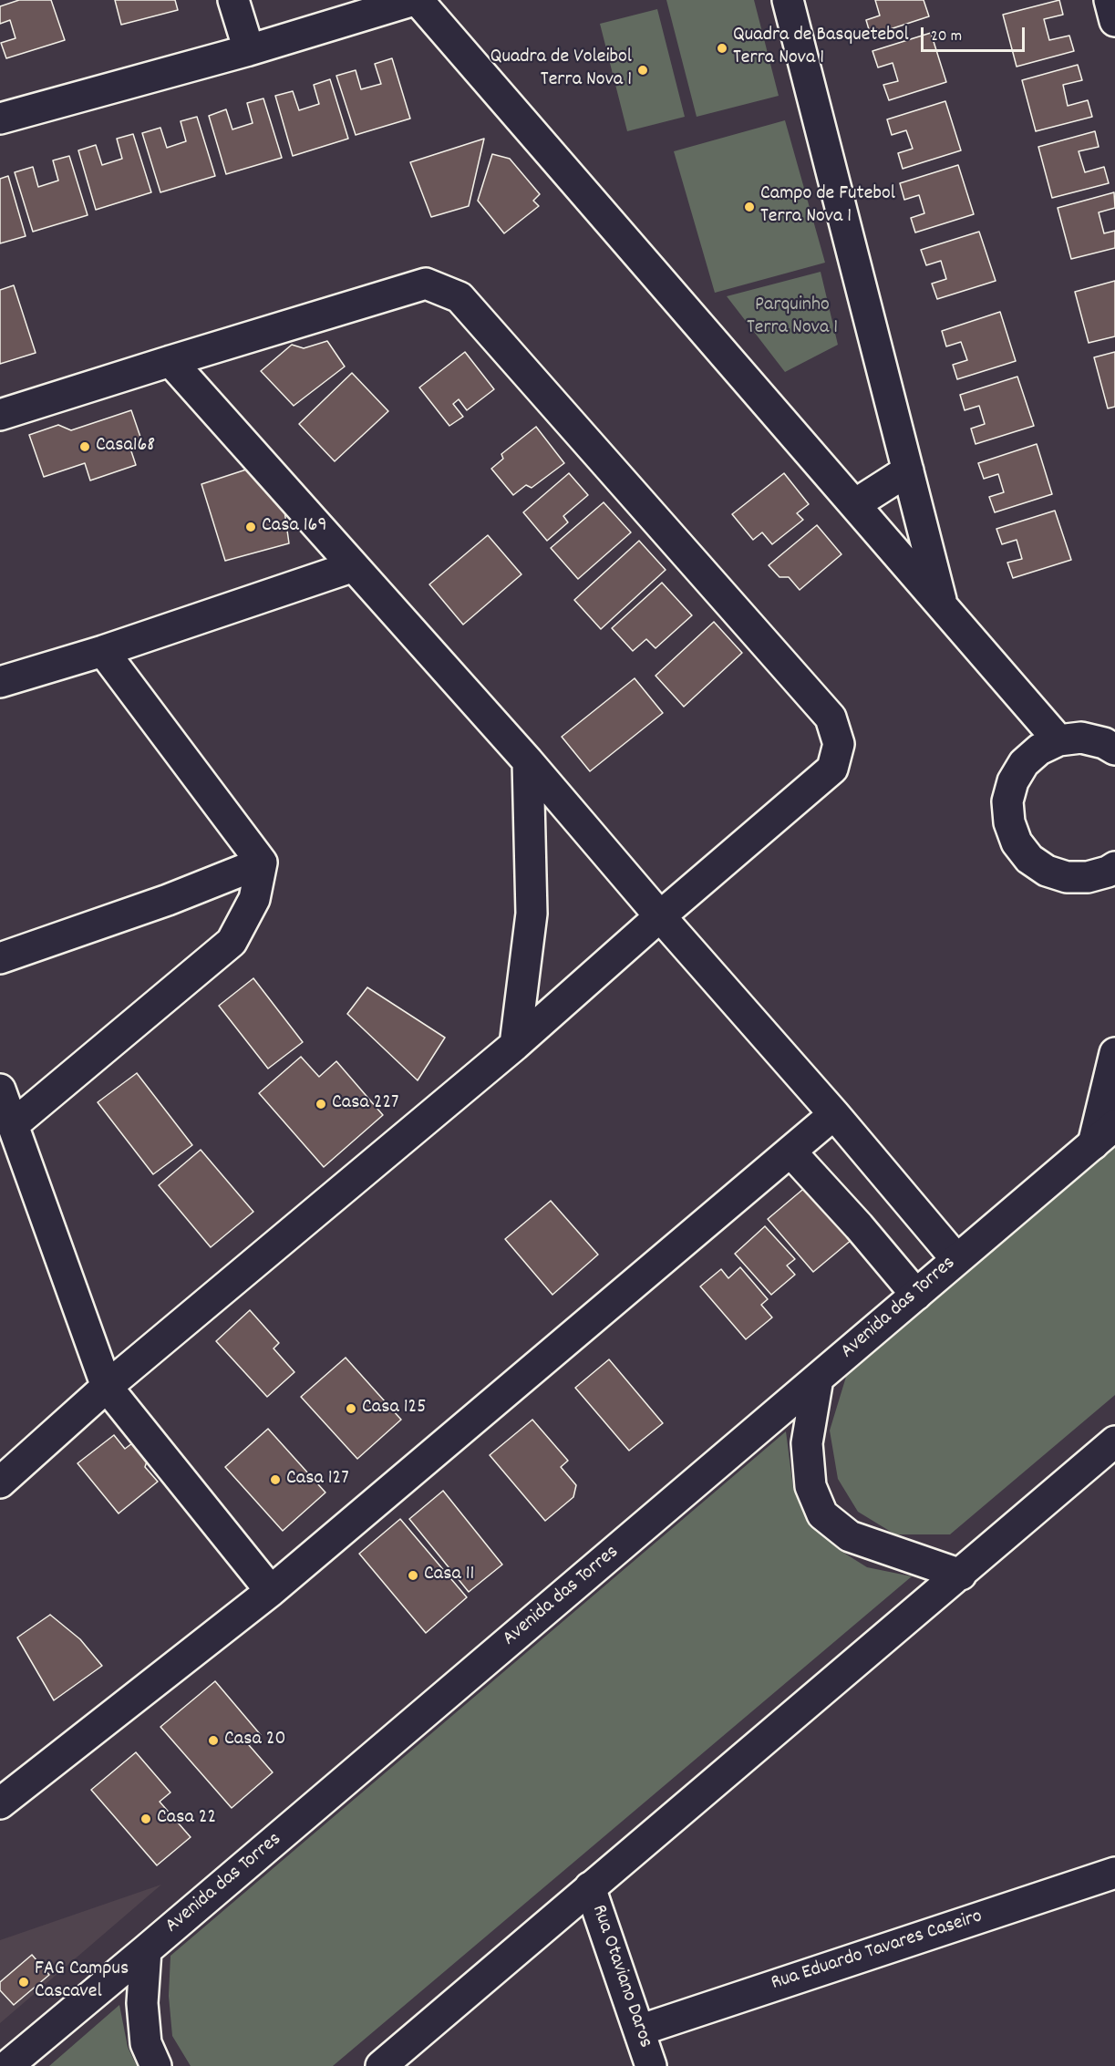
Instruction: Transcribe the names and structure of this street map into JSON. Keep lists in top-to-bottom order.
{
  "streets": {
    "street": ["Avenida das Torres", "Rua Eduardo Tavares Caseiro", "Rua Otaviano Daros"]
  },
  "crossings": [
    ["Rua Eduardo Tavares Caseiro", "Rua Otaviano Daros"]
  ],
  "parks": ["Parquinho Terra Nova 1"],
  "places": [
    "Quadra de Basquetebol Terra Nova 1",
    "Quadra de Voleibol Terra Nova 1",
    "Campo de Futebol Terra Nova 1",
    "Casa168",
    "Casa 169",
    "Casa 227",
    "Casa 125",
    "Casa 127",
    "Casa 11",
    "Casa 20",
    "Casa 22",
    "FAG Campus Cascavel"
  ],
  "scale_bar": "20 m"
}
